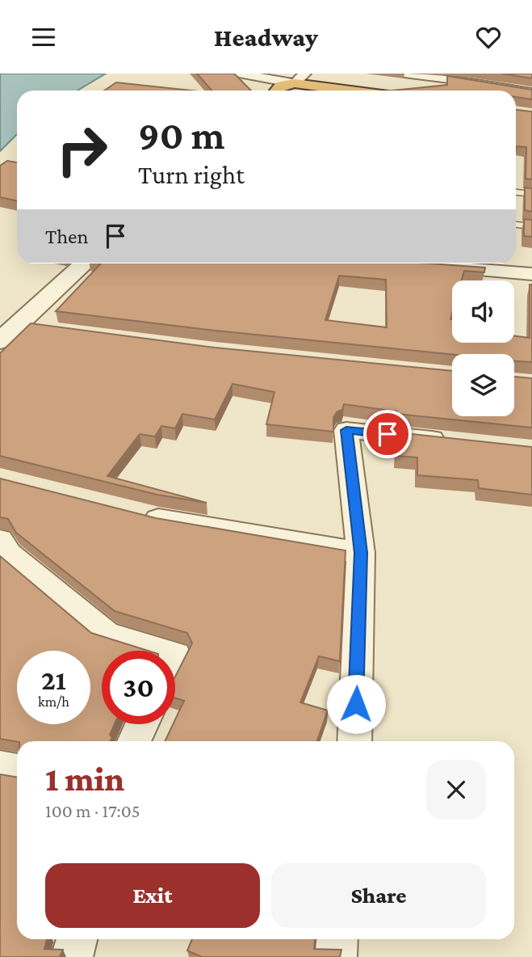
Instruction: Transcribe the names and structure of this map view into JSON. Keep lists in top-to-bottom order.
{
  "page": {
    "header": "Headway",
    "turn": ["90 m", "Turn right"],
    "then": "Then",
    "speed": "21 km/h",
    "limit": "30",
    "heading": ["1 min", "100 m · 17:05"],
    "buttons": ["Exit", "Share"]
  }
}
